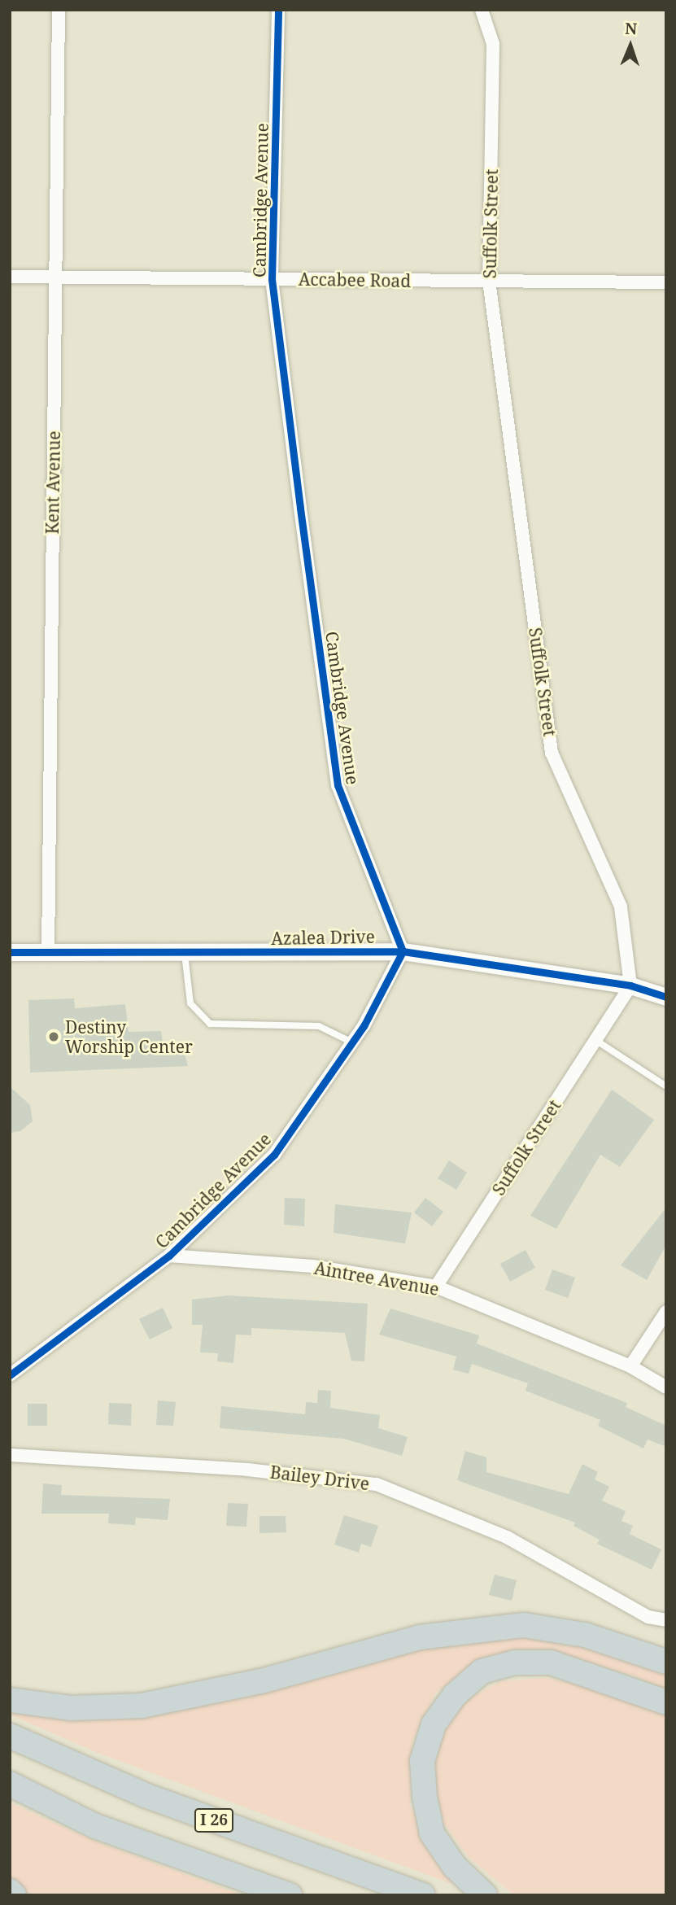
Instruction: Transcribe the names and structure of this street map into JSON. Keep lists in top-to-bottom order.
{
  "streets": {
    "highway": ["I 26"],
    "street": [
      "Cambridge Avenue",
      "Suffolk Street",
      "Accabee Road",
      "Kent Avenue",
      "Azalea Drive",
      "Aintree Avenue",
      "Bailey Drive"
    ]
  },
  "crossings": [
    ["Cambridge Avenue", "Accabee Road"],
    ["Cambridge Avenue", "Azalea Drive"],
    ["Cambridge Avenue", "Aintree Avenue"],
    ["Suffolk Street", "Accabee Road"],
    ["Suffolk Street", "Azalea Drive"],
    ["Suffolk Street", "Aintree Avenue"],
    ["Accabee Road", "Kent Avenue"],
    ["Kent Avenue", "Azalea Drive"]
  ],
  "places": ["Destiny Worship Center"],
  "north": "top"
}
